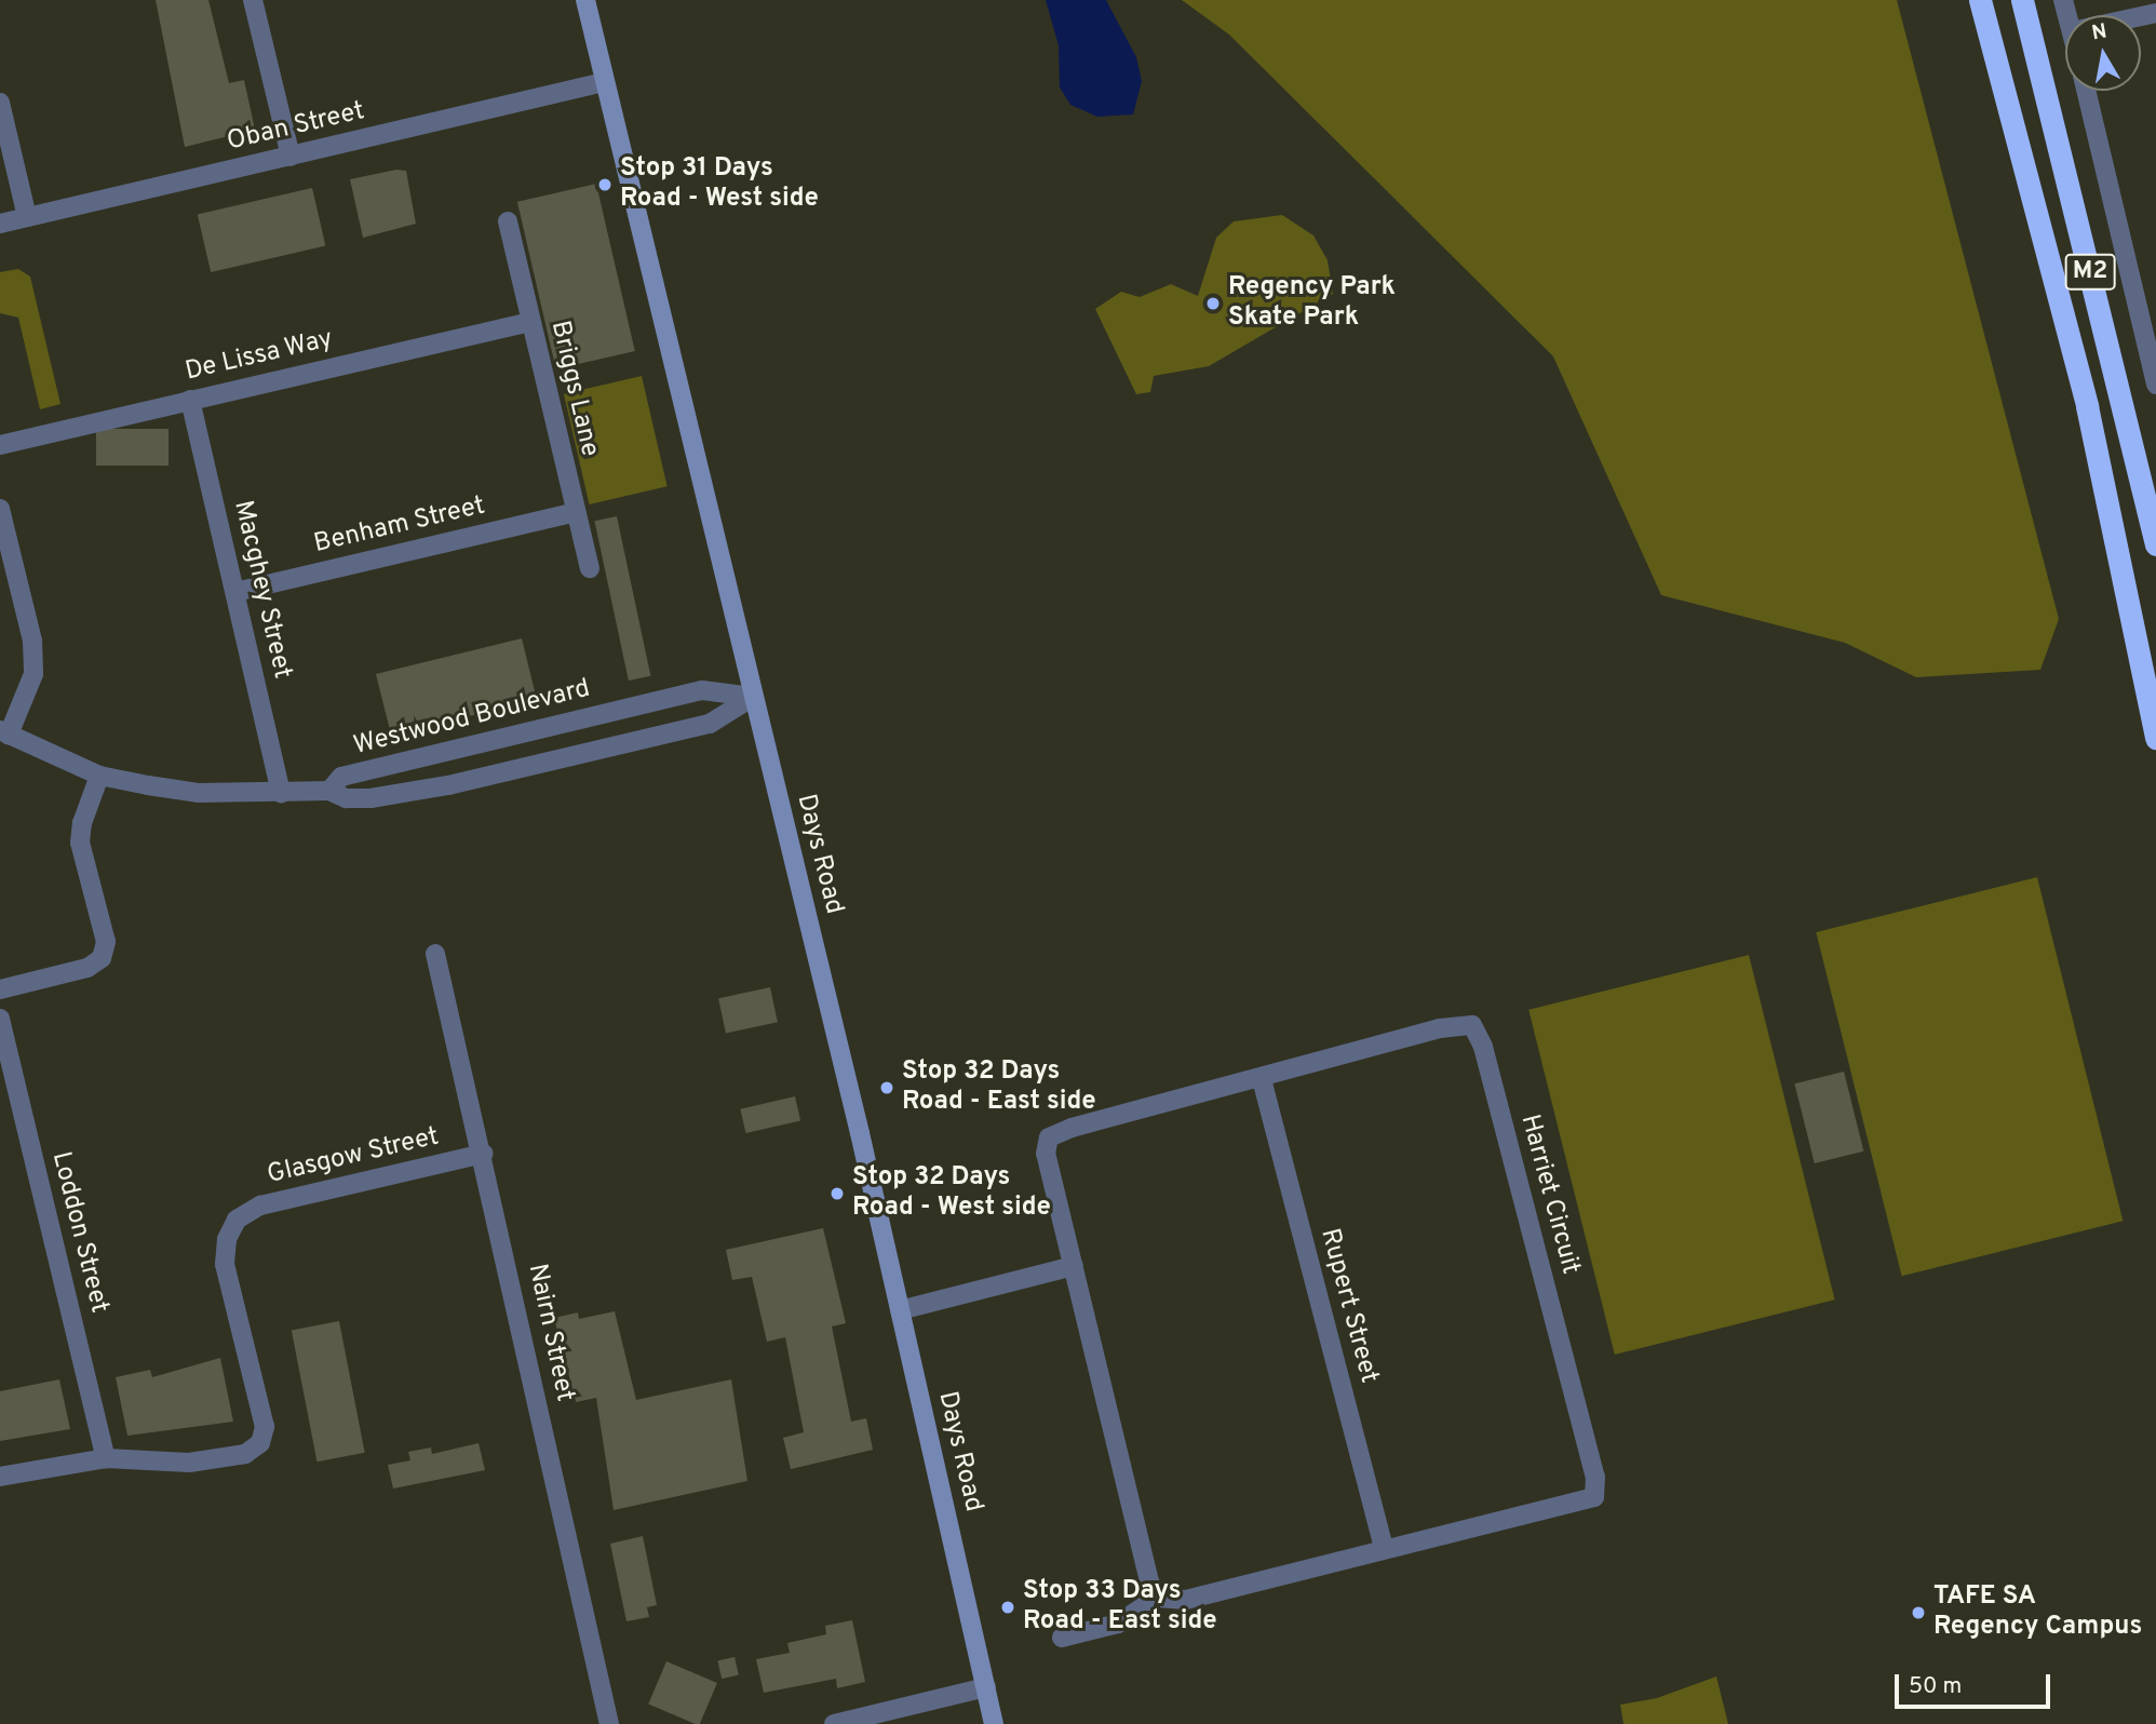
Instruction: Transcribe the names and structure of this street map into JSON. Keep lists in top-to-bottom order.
{
  "streets": {
    "highway": ["M2"],
    "street": [
      "Oban Street",
      "De Lissa Way",
      "Briggs Lane",
      "Benham Street",
      "Macghey Street",
      "Westwood Boulevard",
      "Days Road",
      "Glasgow Street",
      "Harriet Circuit",
      "Loddon Street",
      "Rupert Street",
      "Nairn Street"
    ]
  },
  "crossings": [
    ["Oban Street", "Days Road"],
    ["De Lissa Way", "Briggs Lane"],
    ["De Lissa Way", "Macghey Street"],
    ["Briggs Lane", "Benham Street"],
    ["Benham Street", "Macghey Street"],
    ["Westwood Boulevard", "Days Road"],
    ["Glasgow Street", "Loddon Street"],
    ["Glasgow Street", "Nairn Street"],
    ["Harriet Circuit", "Rupert Street"]
  ],
  "places": [
    "Stop 31 Days Road - West side",
    "Regency Park Skate Park",
    "Stop 32 Days Road - East side",
    "Stop 32 Days Road - West side",
    "Stop 33 Days Road - East side",
    "TAFE SA Regency Campus"
  ],
  "scale_bar": "50 m",
  "north": "top"
}
